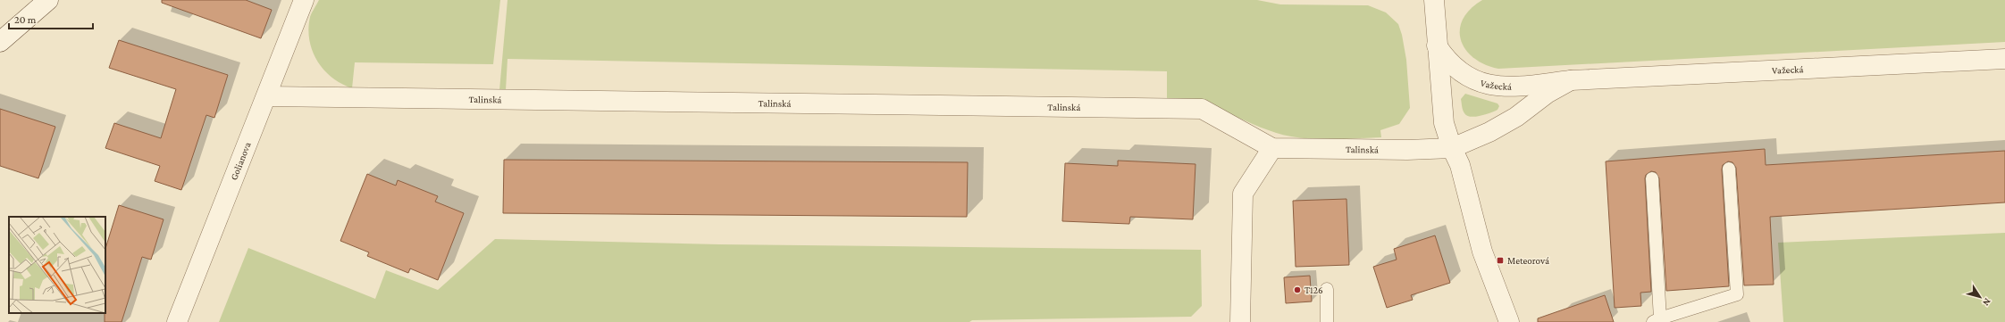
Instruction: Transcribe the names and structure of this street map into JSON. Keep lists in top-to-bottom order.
{
  "streets": {
    "street": ["Važecká", "Talinská", "Golianova"]
  },
  "crossings": [
    ["Važecká", "Talinská"],
    ["Talinská", "Golianova"]
  ],
  "places": {
    "transit": ["Meteorová"],
    "other": ["T126"]
  },
  "scale_bar": "20 m",
  "north": "bottom right"
}
